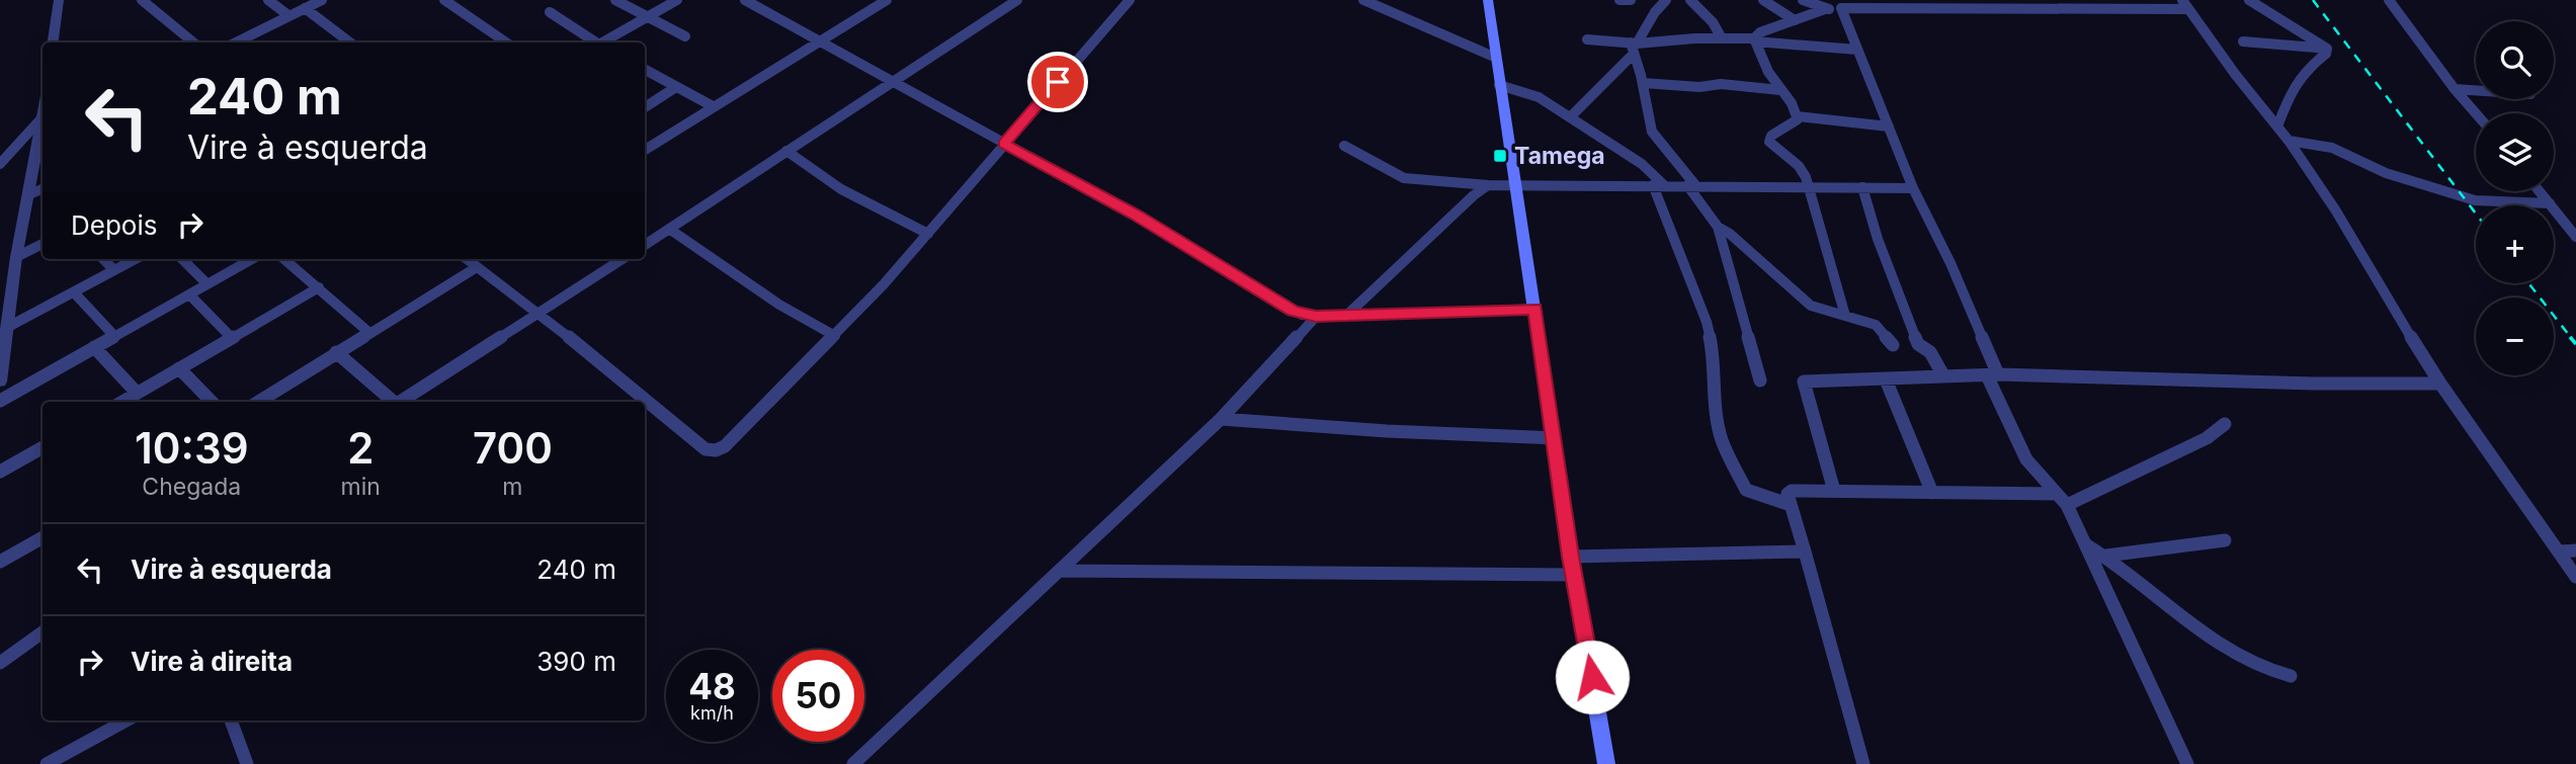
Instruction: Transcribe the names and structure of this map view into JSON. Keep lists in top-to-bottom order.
{
  "places": {
    "transit": ["Tamega"]
  },
  "page": {
    "map_buttons": ["+", "−"],
    "turn": ["240 m", "Vire à esquerda"],
    "then": "Depois",
    "eta": [
      "10:39",
      "Chegada",
      "2",
      "min",
      "700",
      "m"
    ],
    "list": [
      {
        "name": "Vire à esquerda",
        "value": "240 m"
      },
      {
        "name": "Vire à direita",
        "value": "390 m"
      }
    ],
    "speed": "48 km/h",
    "limit": "50"
  }
}
